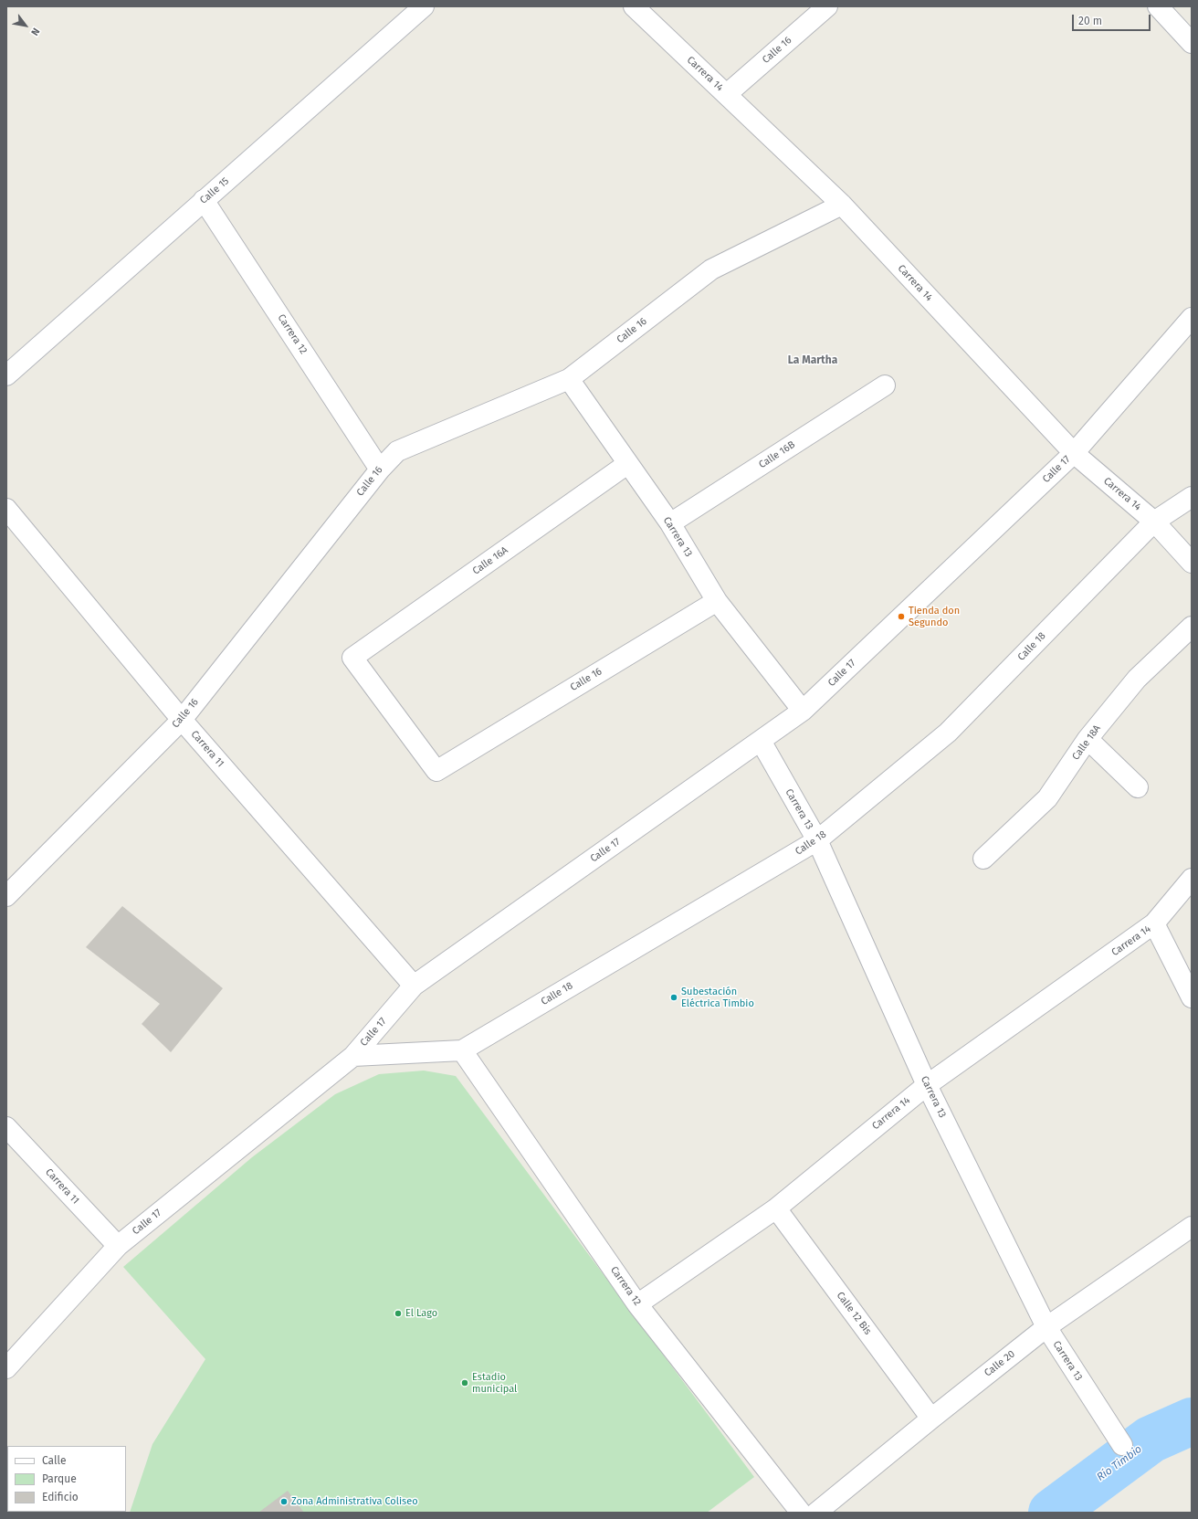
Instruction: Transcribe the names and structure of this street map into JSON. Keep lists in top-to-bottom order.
{
  "streets": {
    "street": [
      "Calle 16",
      "Carrera 14",
      "Calle 15",
      "Carrera 12",
      "Calle 16B",
      "Calle 17",
      "Carrera 13",
      "Calle 16A",
      "Calle 18",
      "Calle 18A",
      "Carrera 11",
      "Calle 12 Bis",
      "Calle 20"
    ]
  },
  "crossings": [
    ["Calle 16", "Carrera 14"],
    ["Calle 16", "Carrera 12"],
    ["Calle 16", "Carrera 13"],
    ["Calle 16", "Calle 16A"],
    ["Calle 16", "Carrera 11"],
    ["Carrera 14", "Carrera 12"],
    ["Carrera 14", "Calle 17"],
    ["Carrera 14", "Carrera 13"],
    ["Carrera 14", "Calle 18"],
    ["Carrera 14", "Calle 12 Bis"],
    ["Calle 15", "Carrera 12"],
    ["Carrera 12", "Calle 18"],
    ["Calle 16B", "Carrera 13"],
    ["Calle 17", "Carrera 13"],
    ["Calle 17", "Calle 18"],
    ["Calle 17", "Carrera 11"],
    ["Carrera 13", "Calle 16A"],
    ["Carrera 13", "Calle 18"],
    ["Carrera 13", "Calle 20"],
    ["Calle 12 Bis", "Calle 20"]
  ],
  "districts": ["La Martha"],
  "water": ["Río Timbio"],
  "places": [
    "Tienda don Segundo",
    "Subestación Eléctrica Timbio",
    "El Lago",
    "Estadio municipal",
    "Zona Administrativa Coliseo"
  ],
  "legend": ["Calle", "Parque", "Edificio"],
  "scale_bar": "20 m",
  "north": "bottom right"
}
